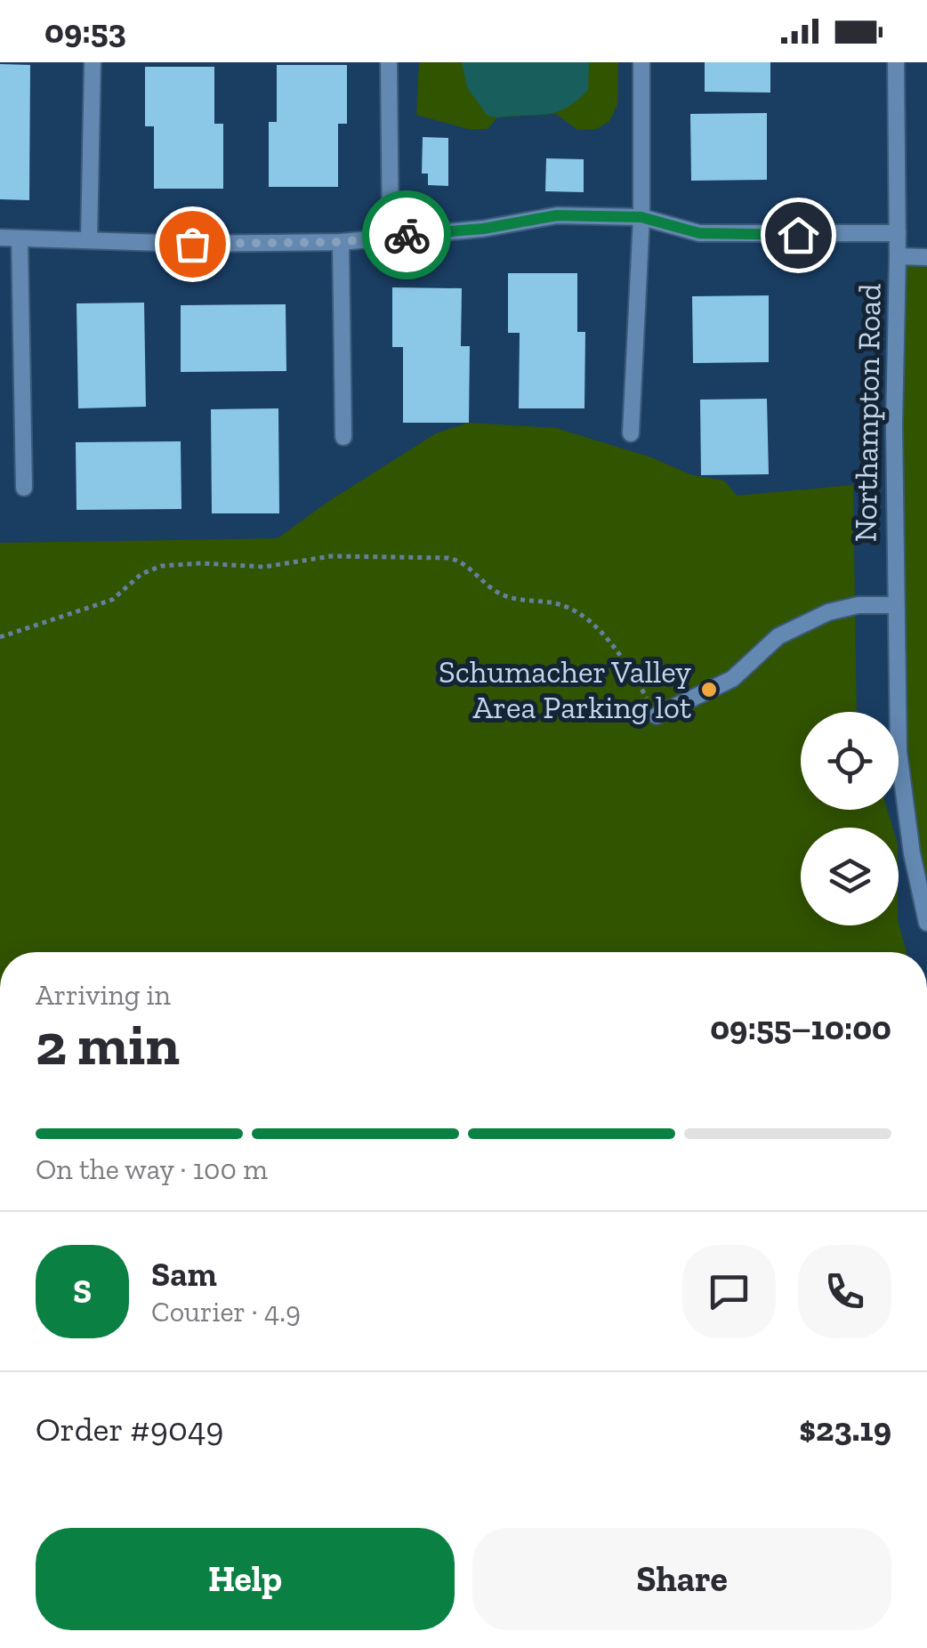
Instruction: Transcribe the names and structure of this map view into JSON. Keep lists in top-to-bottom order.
{
  "streets": {
    "street": ["Northampton Road"]
  },
  "places": ["Schumacher Valley Area Parking lot"],
  "page": {
    "status": "09:53",
    "heading": ["2 min", "Arriving in", "09:55–10:00"],
    "panel": [
      "Sam",
      "Courier · 4.9",
      "Order #9049",
      "$23.19"
    ],
    "bar": "On the way · 100 m",
    "round": "S",
    "buttons": ["Help", "Share"]
  }
}
